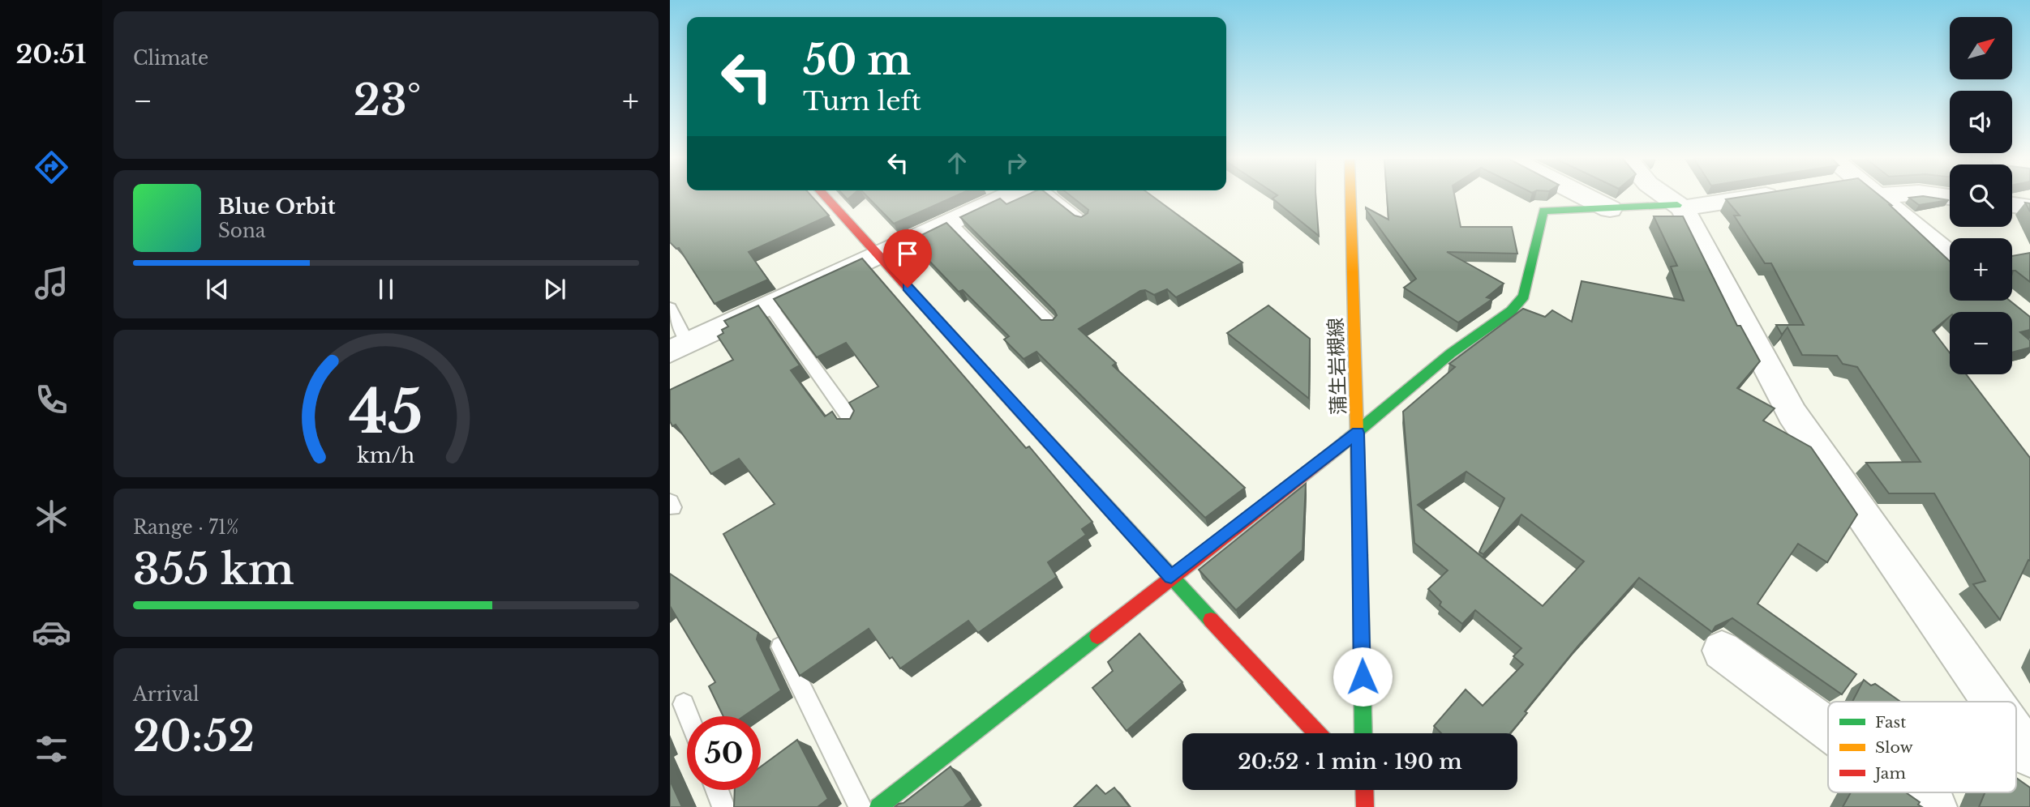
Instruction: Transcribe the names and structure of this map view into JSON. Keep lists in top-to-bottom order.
{
  "streets": {
    "street": ["蒲生岩槻線"]
  },
  "legend": ["Fast", "Slow", "Jam"],
  "north": "top right",
  "page": {
    "tabs": "20:51",
    "tile": [
      "Climate",
      ["Range · 71%", "355 km"],
      ["Arrival", "20:52"]
    ],
    "map_buttons": ["+", "−"],
    "turn": ["50 m", "Turn left"],
    "heat": ["−", "23°", "+"],
    "song": ["Blue Orbit", "Sona"],
    "limit": "50",
    "trip": "20:52 · 1 min · 190 m",
    "gauge": ["45", "km/h"]
  }
}
